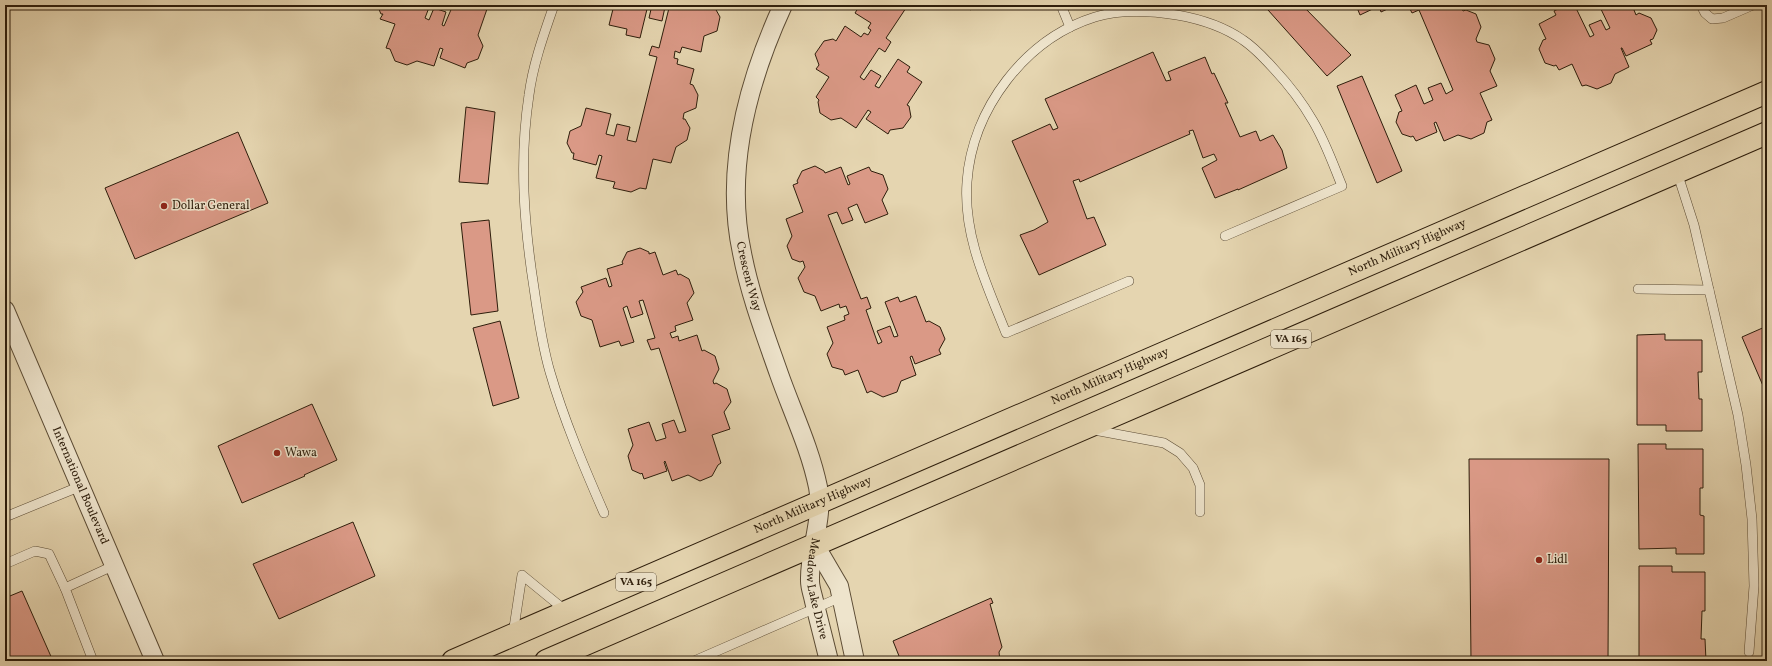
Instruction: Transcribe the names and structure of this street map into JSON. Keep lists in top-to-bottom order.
{
  "streets": {
    "main road": ["North Military Highway", "VA 165"],
    "street": ["Crescent Way", "International Boulevard", "Meadow Lake Drive"]
  },
  "crossings": [
    ["North Military Highway", "Crescent Way"],
    ["Crescent Way", "VA 165"],
    ["Crescent Way", "Meadow Lake Drive"],
    ["VA 165", "Meadow Lake Drive"]
  ],
  "places": ["Dollar General", "Wawa", "Lidl"]
}
